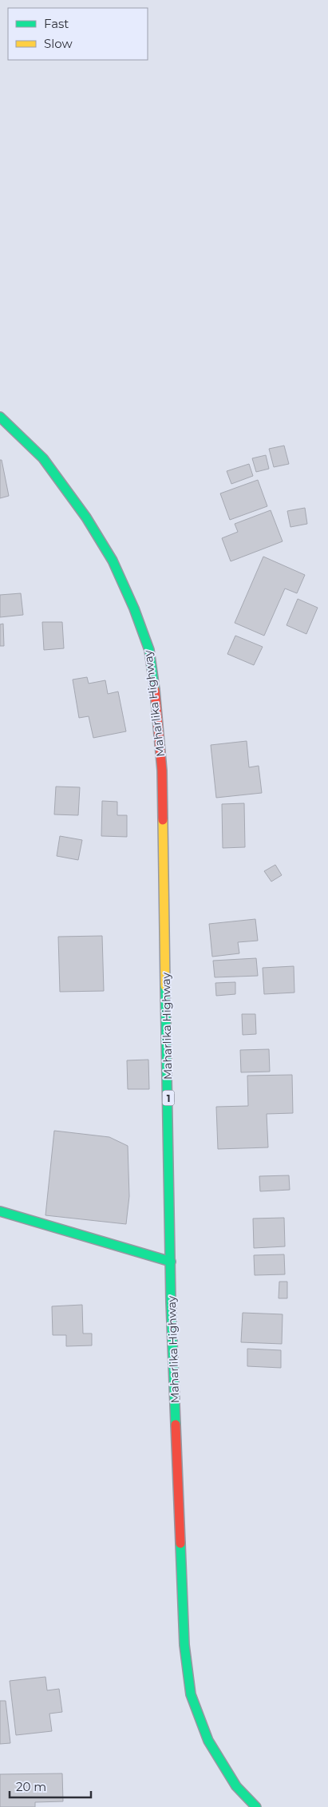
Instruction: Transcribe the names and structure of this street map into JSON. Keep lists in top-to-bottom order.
{
  "streets": {
    "main road": ["Maharlika Highway", "1"]
  },
  "legend": ["Fast", "Slow"],
  "scale_bar": "20 m"
}
